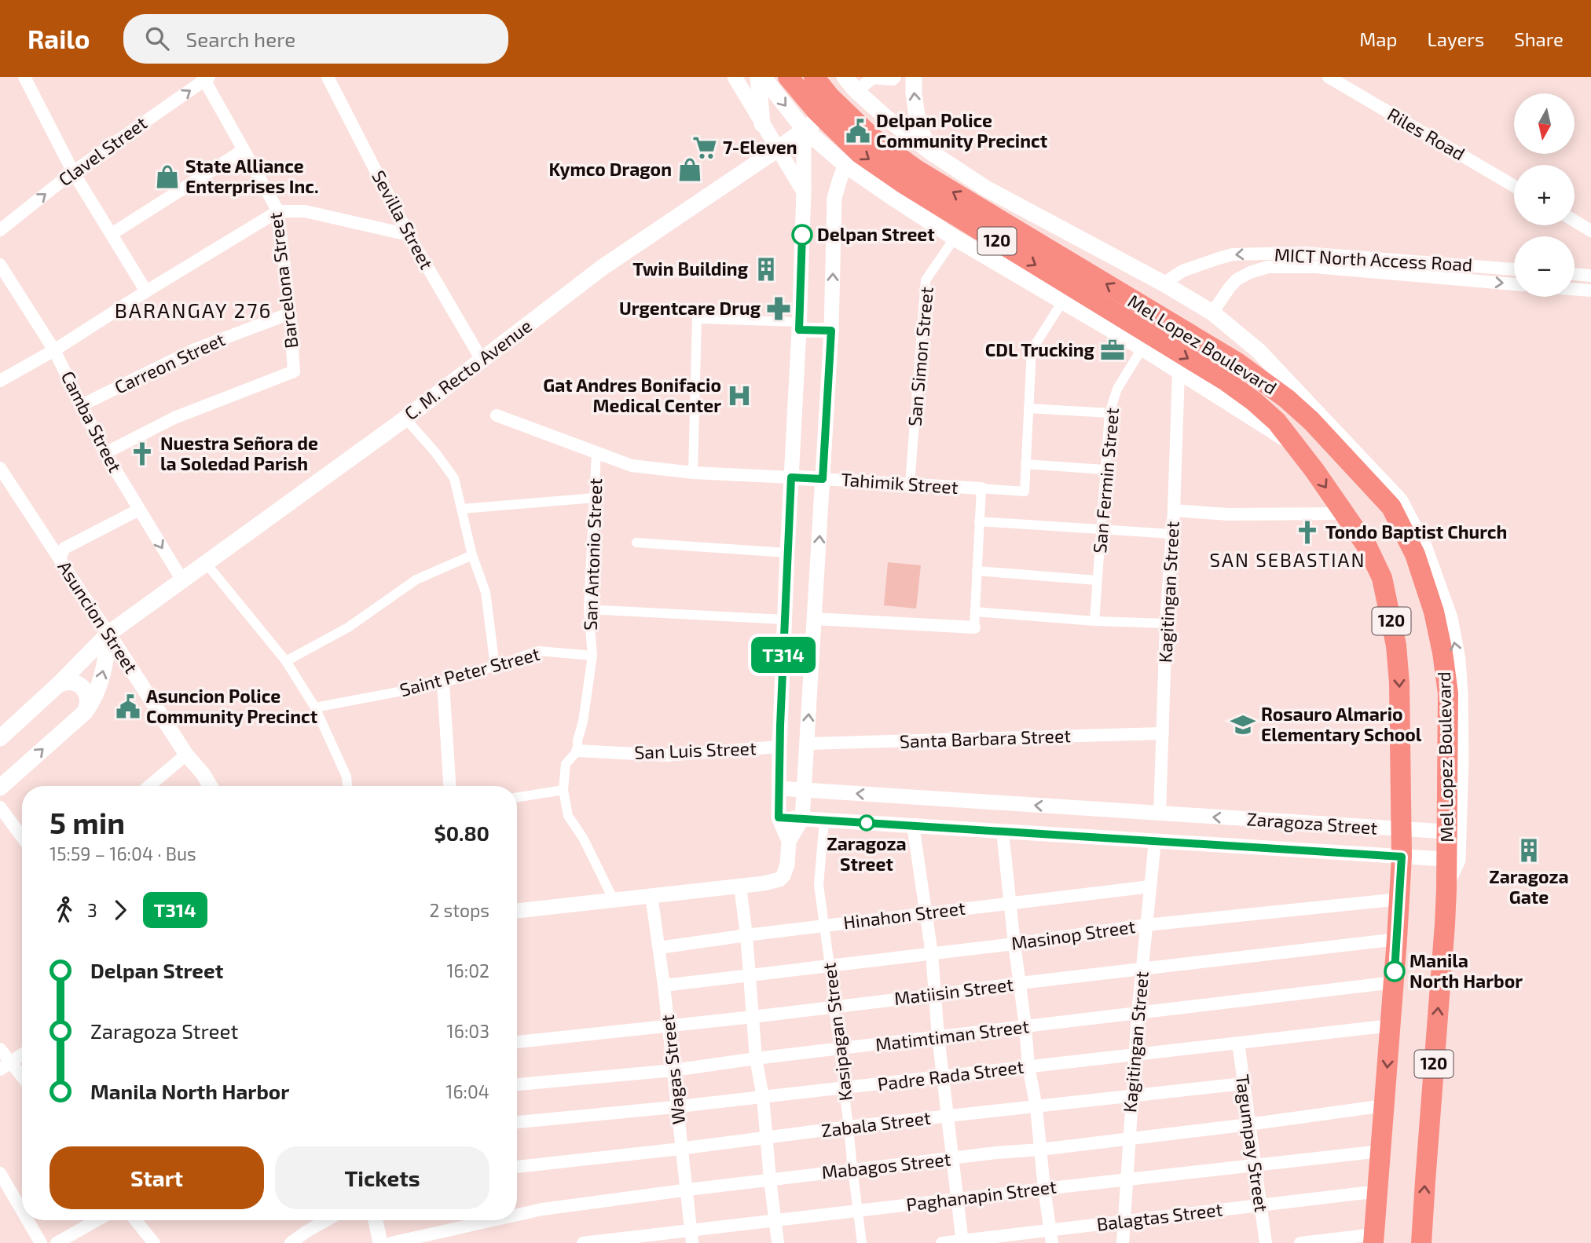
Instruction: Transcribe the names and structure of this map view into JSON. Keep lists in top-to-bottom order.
{
  "streets": {
    "highway": ["120", "Mel Lopez Boulevard"],
    "main road": ["C. M. Recto Avenue"],
    "street": [
      "Riles Road",
      "Clavel Street",
      "Sevilla Street",
      "MICT North Access Road",
      "Barcelona Street",
      "San Simon Street",
      "Carreon Street",
      "Camba Street",
      "San Fermin Street",
      "Tahimik Street",
      "San Antonio Street",
      "Kagitingan Street",
      "Asuncion Street",
      "Saint Peter Street",
      "Santa Barbara Street",
      "San Luis Street",
      "Zaragoza Street",
      "Hinahon Street",
      "Masinop Street",
      "Matiisin Street",
      "Kasipagan Street",
      "Matimtiman Street",
      "Wagas Street",
      "Padre Rada Street",
      "Zabala Street",
      "Tagumpay Street",
      "Mabagos Street",
      "Paghanapin Street",
      "Balagtas Street"
    ]
  },
  "crossings": [
    ["Clavel Street", "Barcelona Street"],
    ["Sevilla Street", "C. M. Recto Avenue"],
    ["MICT North Access Road", "Mel Lopez Boulevard"],
    ["Barcelona Street", "Carreon Street"],
    ["Barcelona Street", "Camba Street"],
    ["Mel Lopez Boulevard", "San Simon Street"],
    ["Mel Lopez Boulevard", "C. M. Recto Avenue"],
    ["Mel Lopez Boulevard", "San Fermin Street"],
    ["Mel Lopez Boulevard", "Kagitingan Street"],
    ["Mel Lopez Boulevard", "Zaragoza Street"],
    ["Mel Lopez Boulevard", "Masinop Street"],
    ["Mel Lopez Boulevard", "Matiisin Street"],
    ["Mel Lopez Boulevard", "Matimtiman Street"],
    ["Mel Lopez Boulevard", "Padre Rada Street"],
    ["Mel Lopez Boulevard", "Mabagos Street"],
    ["Mel Lopez Boulevard", "Paghanapin Street"],
    ["Mel Lopez Boulevard", "Balagtas Street"],
    ["San Simon Street", "Tahimik Street"],
    ["Carreon Street", "Camba Street"],
    ["C. M. Recto Avenue", "Camba Street"],
    ["C. M. Recto Avenue", "Asuncion Street"],
    ["Tahimik Street", "San Antonio Street"],
    ["San Antonio Street", "Saint Peter Street"],
    ["San Antonio Street", "San Luis Street"],
    ["Kagitingan Street", "Santa Barbara Street"],
    ["Kagitingan Street", "Zaragoza Street"],
    ["Kagitingan Street", "Hinahon Street"],
    ["Kagitingan Street", "Masinop Street"],
    ["Kagitingan Street", "Matiisin Street"],
    ["Kagitingan Street", "Matimtiman Street"],
    ["Kagitingan Street", "Padre Rada Street"],
    ["Kagitingan Street", "Zabala Street"],
    ["Kagitingan Street", "Mabagos Street"],
    ["Kagitingan Street", "Paghanapin Street"],
    ["Kagitingan Street", "Balagtas Street"],
    ["Zaragoza Street", "Kasipagan Street"],
    ["Hinahon Street", "Kasipagan Street"],
    ["Hinahon Street", "Wagas Street"],
    ["Masinop Street", "Kasipagan Street"],
    ["Masinop Street", "Wagas Street"],
    ["Matiisin Street", "Kasipagan Street"],
    ["Matiisin Street", "Wagas Street"],
    ["Kasipagan Street", "Matimtiman Street"],
    ["Kasipagan Street", "Padre Rada Street"],
    ["Kasipagan Street", "Zabala Street"],
    ["Kasipagan Street", "Mabagos Street"],
    ["Kasipagan Street", "Paghanapin Street"],
    ["Matimtiman Street", "Wagas Street"],
    ["Wagas Street", "Padre Rada Street"],
    ["Wagas Street", "Zabala Street"],
    ["Wagas Street", "Mabagos Street"],
    ["Wagas Street", "Paghanapin Street"],
    ["Padre Rada Street", "Tagumpay Street"],
    ["Zabala Street", "Tagumpay Street"],
    ["Tagumpay Street", "Mabagos Street"],
    ["Tagumpay Street", "Paghanapin Street"],
    ["Tagumpay Street", "Balagtas Street"]
  ],
  "districts": ["BARANGAY 276", "SAN SEBASTIAN"],
  "places": {
    "public building": ["Delpan Police Community Precinct", "Asuncion Police Community Precinct"],
    "supermarket": ["7-Eleven"],
    "shop": ["Kymco Dragon", "State Alliance Enterprises Inc."],
    "other": ["Delpan Street", "Zaragoza Street", "Manila North Harbor"],
    "building": ["Twin Building", "Zaragoza Gate"],
    "pharmacy": ["Urgentcare Drug"],
    "office": ["CDL Trucking"],
    "hospital": ["Gat Andres Bonifacio Medical Center"],
    "church": ["Nuestra Señora de la Soledad Parish", "Tondo Baptist Church"],
    "school or university": ["Rosauro Almario Elementary School"]
  },
  "lines": ["bus line T314"],
  "north": "bottom",
  "page": {
    "header": "Railo",
    "search": "Search here",
    "nav": ["Map", "Layers", "Share"],
    "on_map": "T314",
    "map_buttons": ["+", "−"],
    "heading": ["5 min", "15:59 – 16:04 · Bus", "$0.80"],
    "legs": ["3", "T314", "2 stops"],
    "list": [
      {
        "name": "Delpan Street",
        "value": "16:02"
      },
      {
        "name": "Zaragoza Street",
        "value": "16:03"
      },
      {
        "name": "Manila North Harbor",
        "value": "16:04"
      }
    ],
    "buttons": ["Start", "Tickets"]
  }
}
